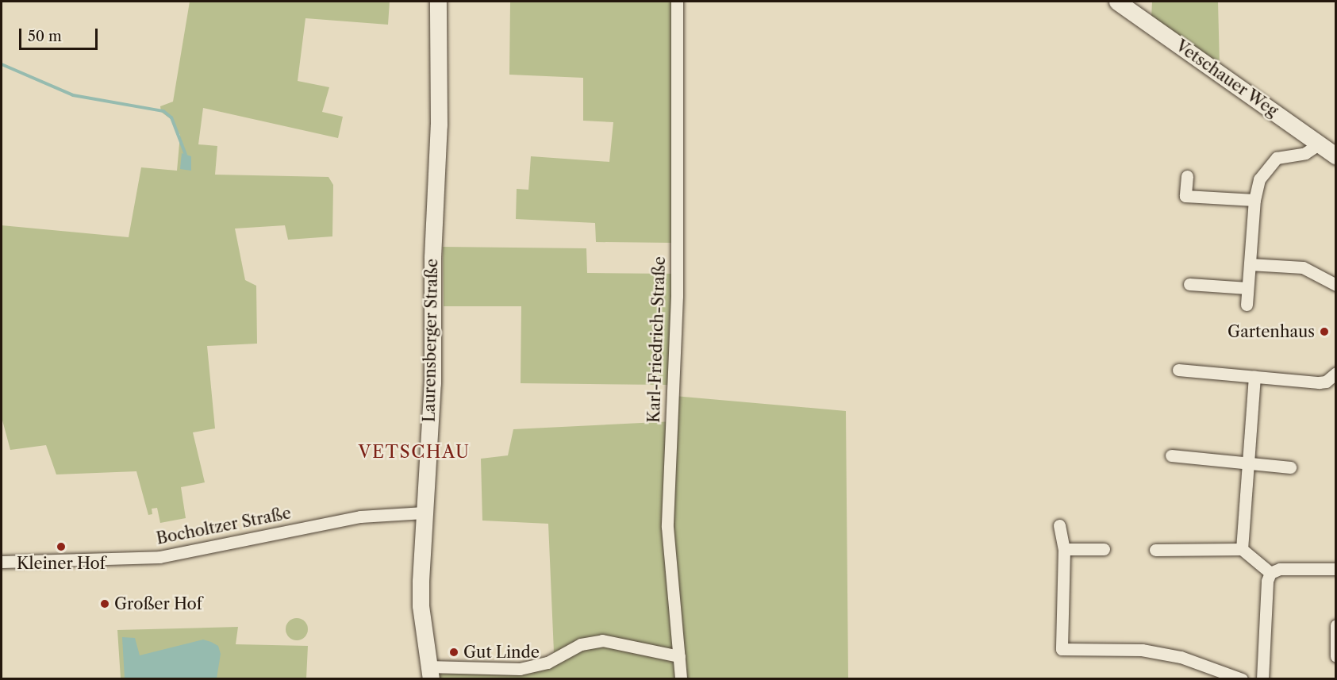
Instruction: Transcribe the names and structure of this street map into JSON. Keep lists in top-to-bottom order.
{
  "streets": {
    "street": [
      "Vetschauer Weg",
      "Karl-Friedrich-Straße",
      "Laurensberger Straße",
      "Bocholtzer Straße"
    ]
  },
  "crossings": [
    ["Laurensberger Straße", "Bocholtzer Straße"]
  ],
  "districts": ["VETSCHAU"],
  "places": [
    "Gartenhaus",
    "Kleiner Hof",
    "Großer Hof",
    "Gut Linde"
  ],
  "scale_bar": "50 m"
}
